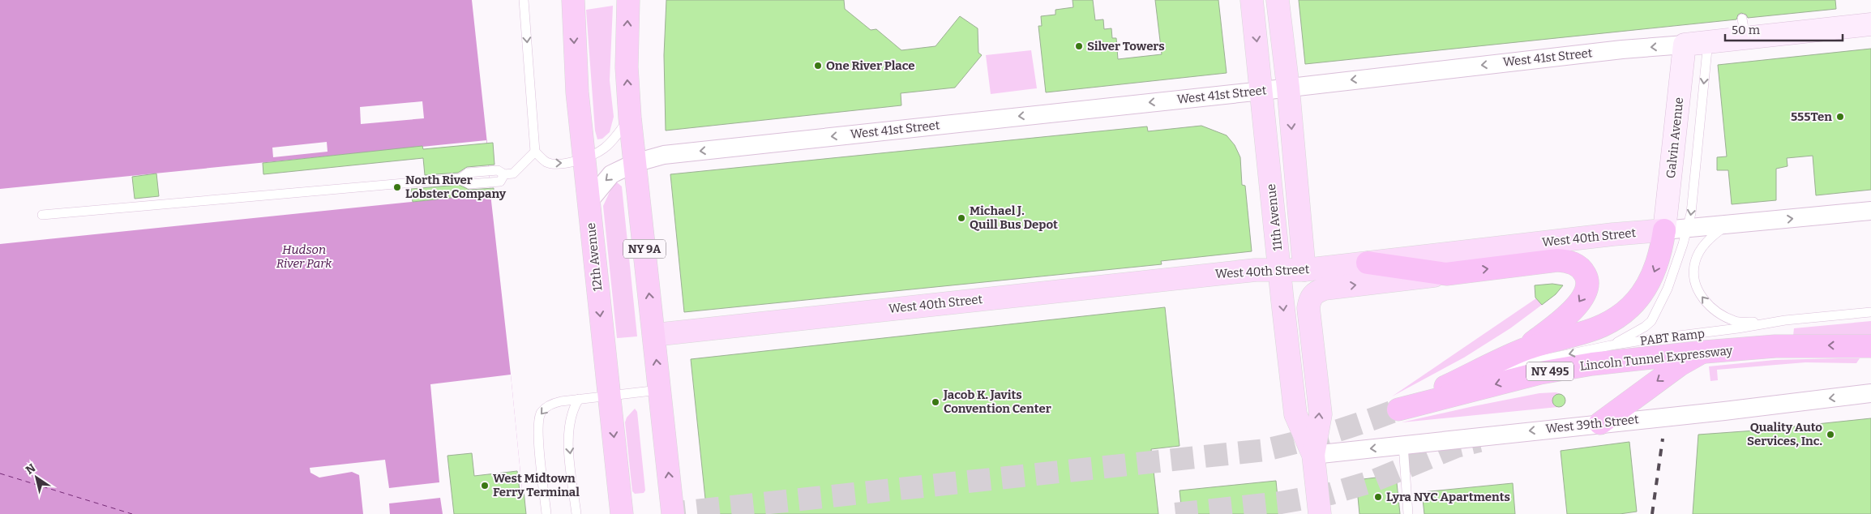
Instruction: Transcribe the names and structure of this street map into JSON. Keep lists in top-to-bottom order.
{
  "streets": {
    "highway": [
      "NY 9A",
      "12th Avenue",
      "Lincoln Tunnel Expressway",
      "NY 495"
    ],
    "main road": [
      "West 41st Street",
      "Galvin Avenue",
      "11th Avenue",
      "West 40th Street"
    ],
    "street": ["West 39th Street"],
    "lane": ["PABT Ramp"]
  },
  "crossings": [
    ["West 41st Street", "Galvin Avenue"],
    ["West 41st Street", "11th Avenue"],
    ["West 41st Street", "NY 9A"],
    ["West 41st Street", "12th Avenue"],
    ["Galvin Avenue", "West 40th Street"],
    ["11th Avenue", "West 40th Street"],
    ["11th Avenue", "West 39th Street"],
    ["West 40th Street", "NY 9A"],
    ["PABT Ramp", "Lincoln Tunnel Expressway"]
  ],
  "one_way": ["West 41st Street", "West 39th Street"],
  "parks": ["Hudson River Park"],
  "places": [
    "Silver Towers",
    "One River Place",
    "555Ten",
    "North River Lobster Company",
    "Michael J. Quill Bus Depot",
    "Jacob K. Javits Convention Center",
    "Quality Auto Services, Inc.",
    "West Midtown Ferry Terminal",
    "Lyra NYC Apartments"
  ],
  "scale_bar": "50 m",
  "north": "top left"
}
